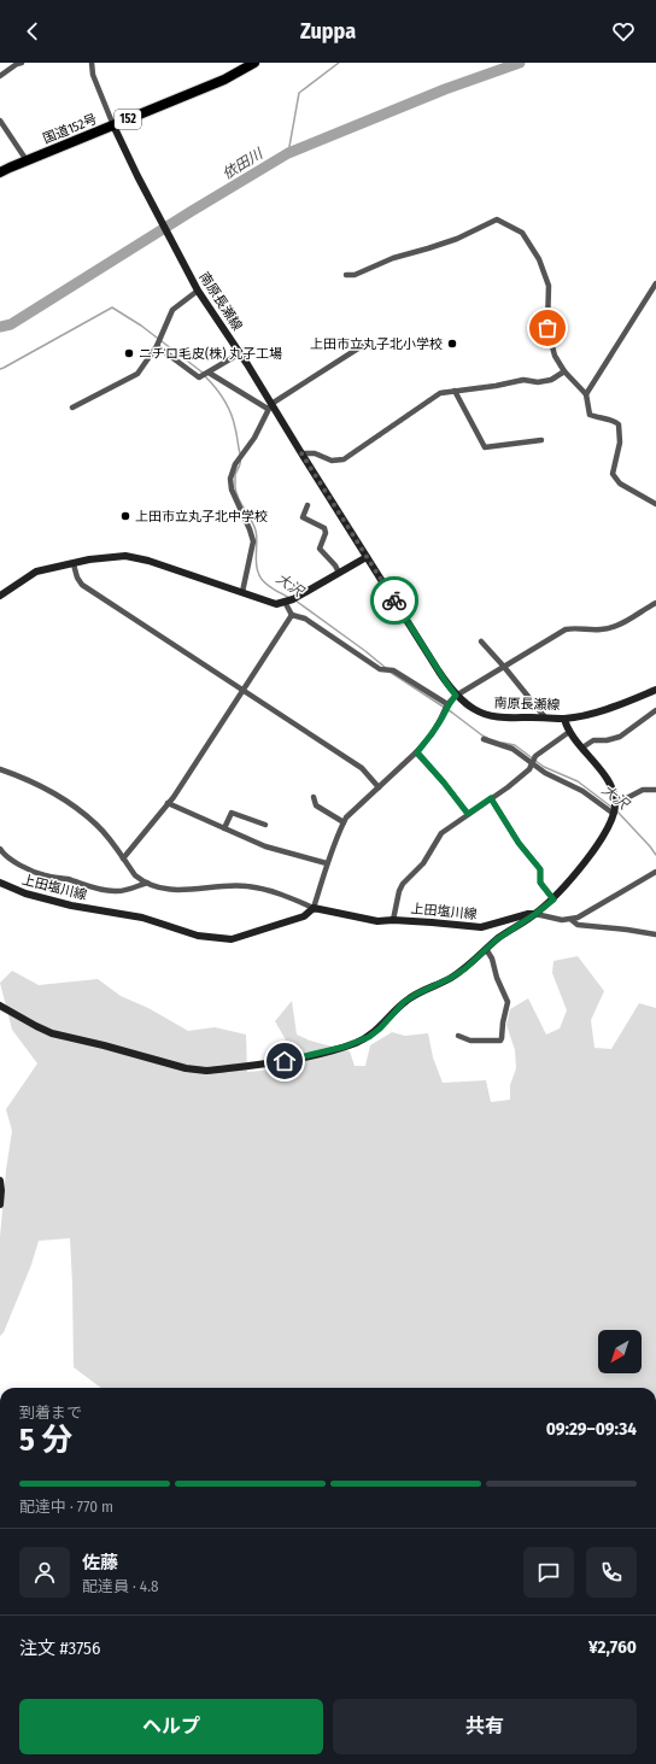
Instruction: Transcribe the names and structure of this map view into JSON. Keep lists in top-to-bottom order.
{
  "streets": {
    "highway": ["152", "国道152号"],
    "main road": ["南原長瀬線", "上田塩川線"]
  },
  "crossings": [
    ["国道152号", "南原長瀬線"]
  ],
  "water": ["依田川", "大沢"],
  "places": ["上田市立丸子北小学校", "ニチロ毛皮(株) 丸子工場", "上田市立丸子北中学校"],
  "north": "bottom left",
  "page": {
    "header": "Zuppa",
    "heading": ["5 分", "到着まで", "09:29–09:34"],
    "panel": [
      "佐藤",
      "配達員 · 4.8",
      "注文 #3756",
      "¥2,760"
    ],
    "bar": "配達中 · 770 m",
    "buttons": ["ヘルプ", "共有"]
  }
}
